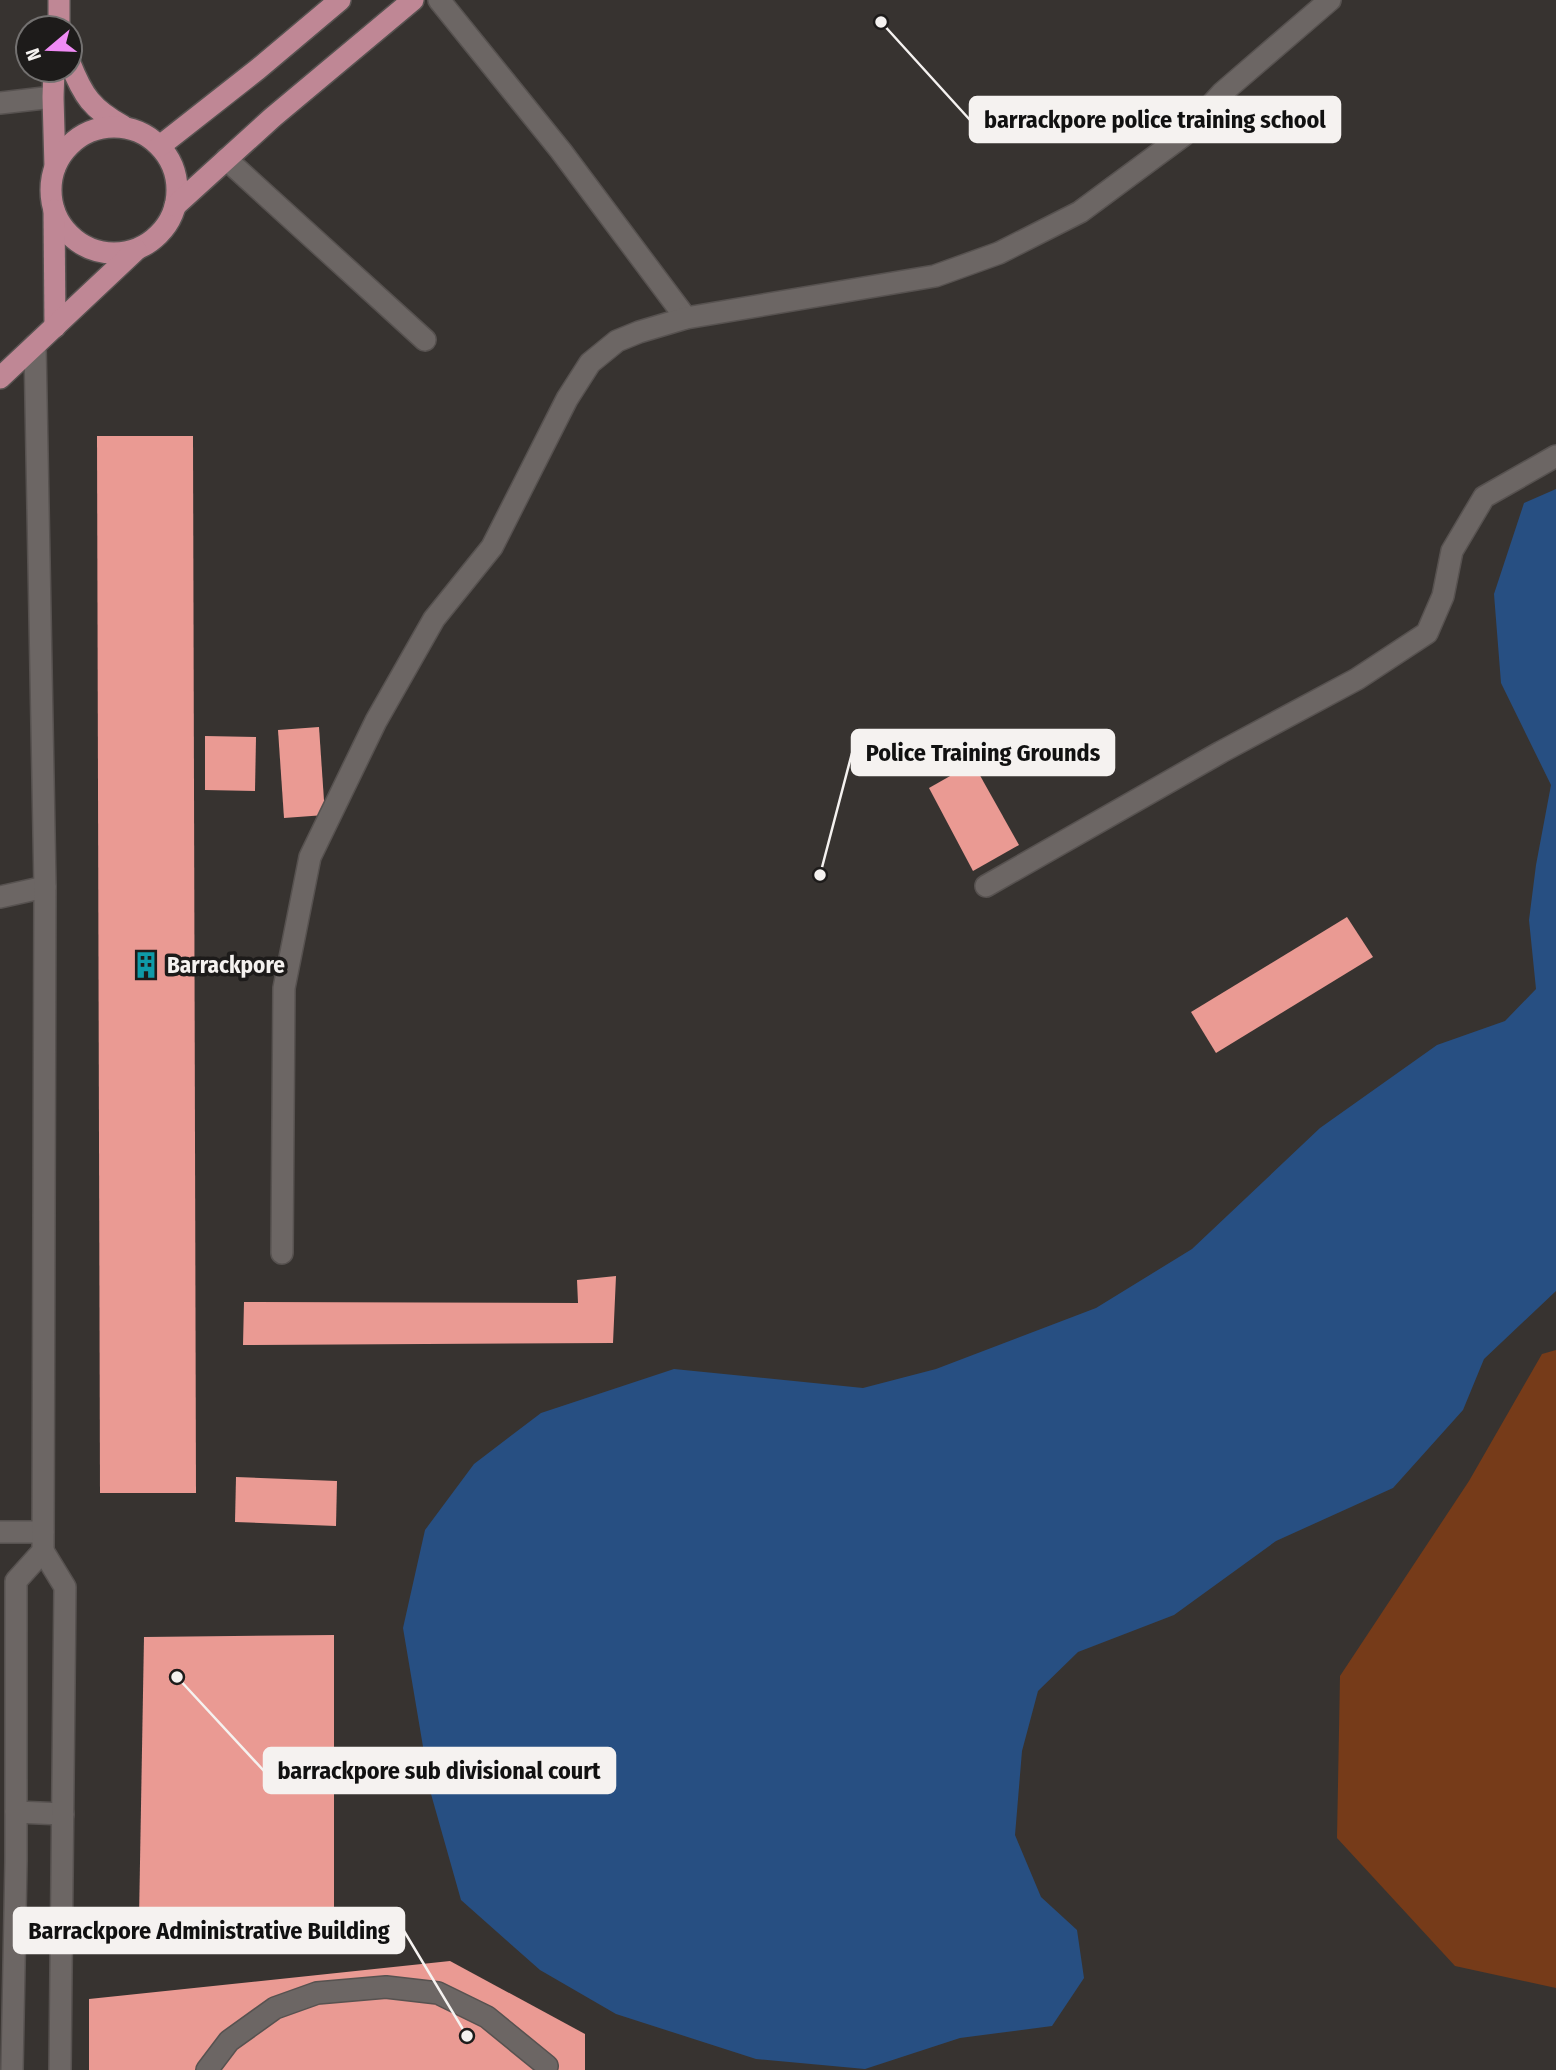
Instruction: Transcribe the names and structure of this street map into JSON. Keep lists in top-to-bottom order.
{
  "places": {
    "other": [
      "barrackpore police training school",
      "Police Training Grounds",
      "barrackpore sub divisional court",
      "Barrackpore Administrative Building"
    ],
    "building": ["Barrackpore"]
  },
  "north": "left"
}
